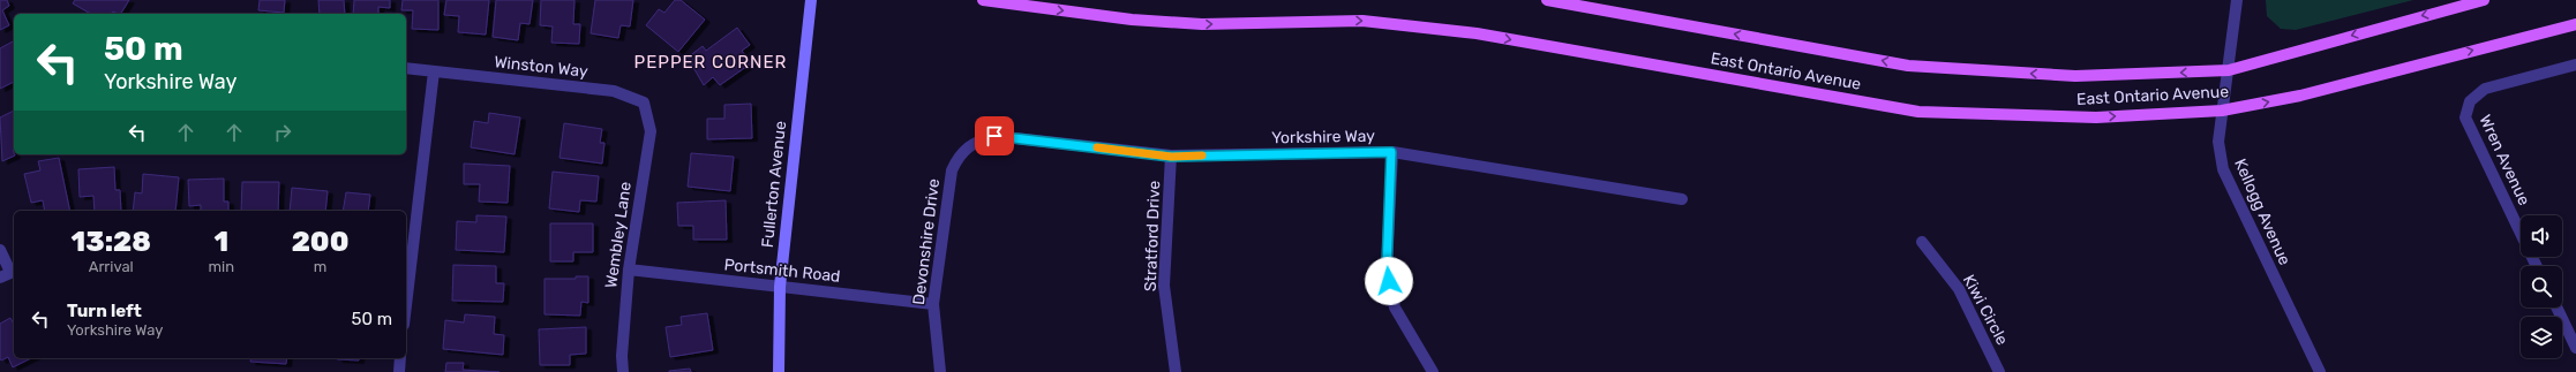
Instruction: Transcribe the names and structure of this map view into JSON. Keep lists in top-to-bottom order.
{
  "streets": {
    "main road": ["East Ontario Avenue", "Fullerton Avenue"],
    "street": [
      "Winston Way",
      "Yorkshire Way",
      "Wren Avenue",
      "Kellogg Avenue",
      "Wembley Lane",
      "Stratford Drive",
      "Devonshire Drive",
      "Portsmith Road",
      "Kiwi Circle"
    ]
  },
  "crossings": [
    ["Winston Way", "Wembley Lane"],
    ["East Ontario Avenue", "Kellogg Avenue"],
    ["Yorkshire Way", "Stratford Drive"],
    ["Yorkshire Way", "Devonshire Drive"],
    ["Fullerton Avenue", "Portsmith Road"],
    ["Wembley Lane", "Portsmith Road"],
    ["Devonshire Drive", "Portsmith Road"]
  ],
  "districts": ["PEPPER CORNER"],
  "page": {
    "turn": ["50 m", "Yorkshire Way"],
    "eta": [
      "13:28",
      "Arrival",
      "1",
      "min",
      "200",
      "m"
    ],
    "list": [
      {
        "name": "Turn left",
        "note": "Yorkshire Way",
        "value": "50 m"
      }
    ]
  }
}
